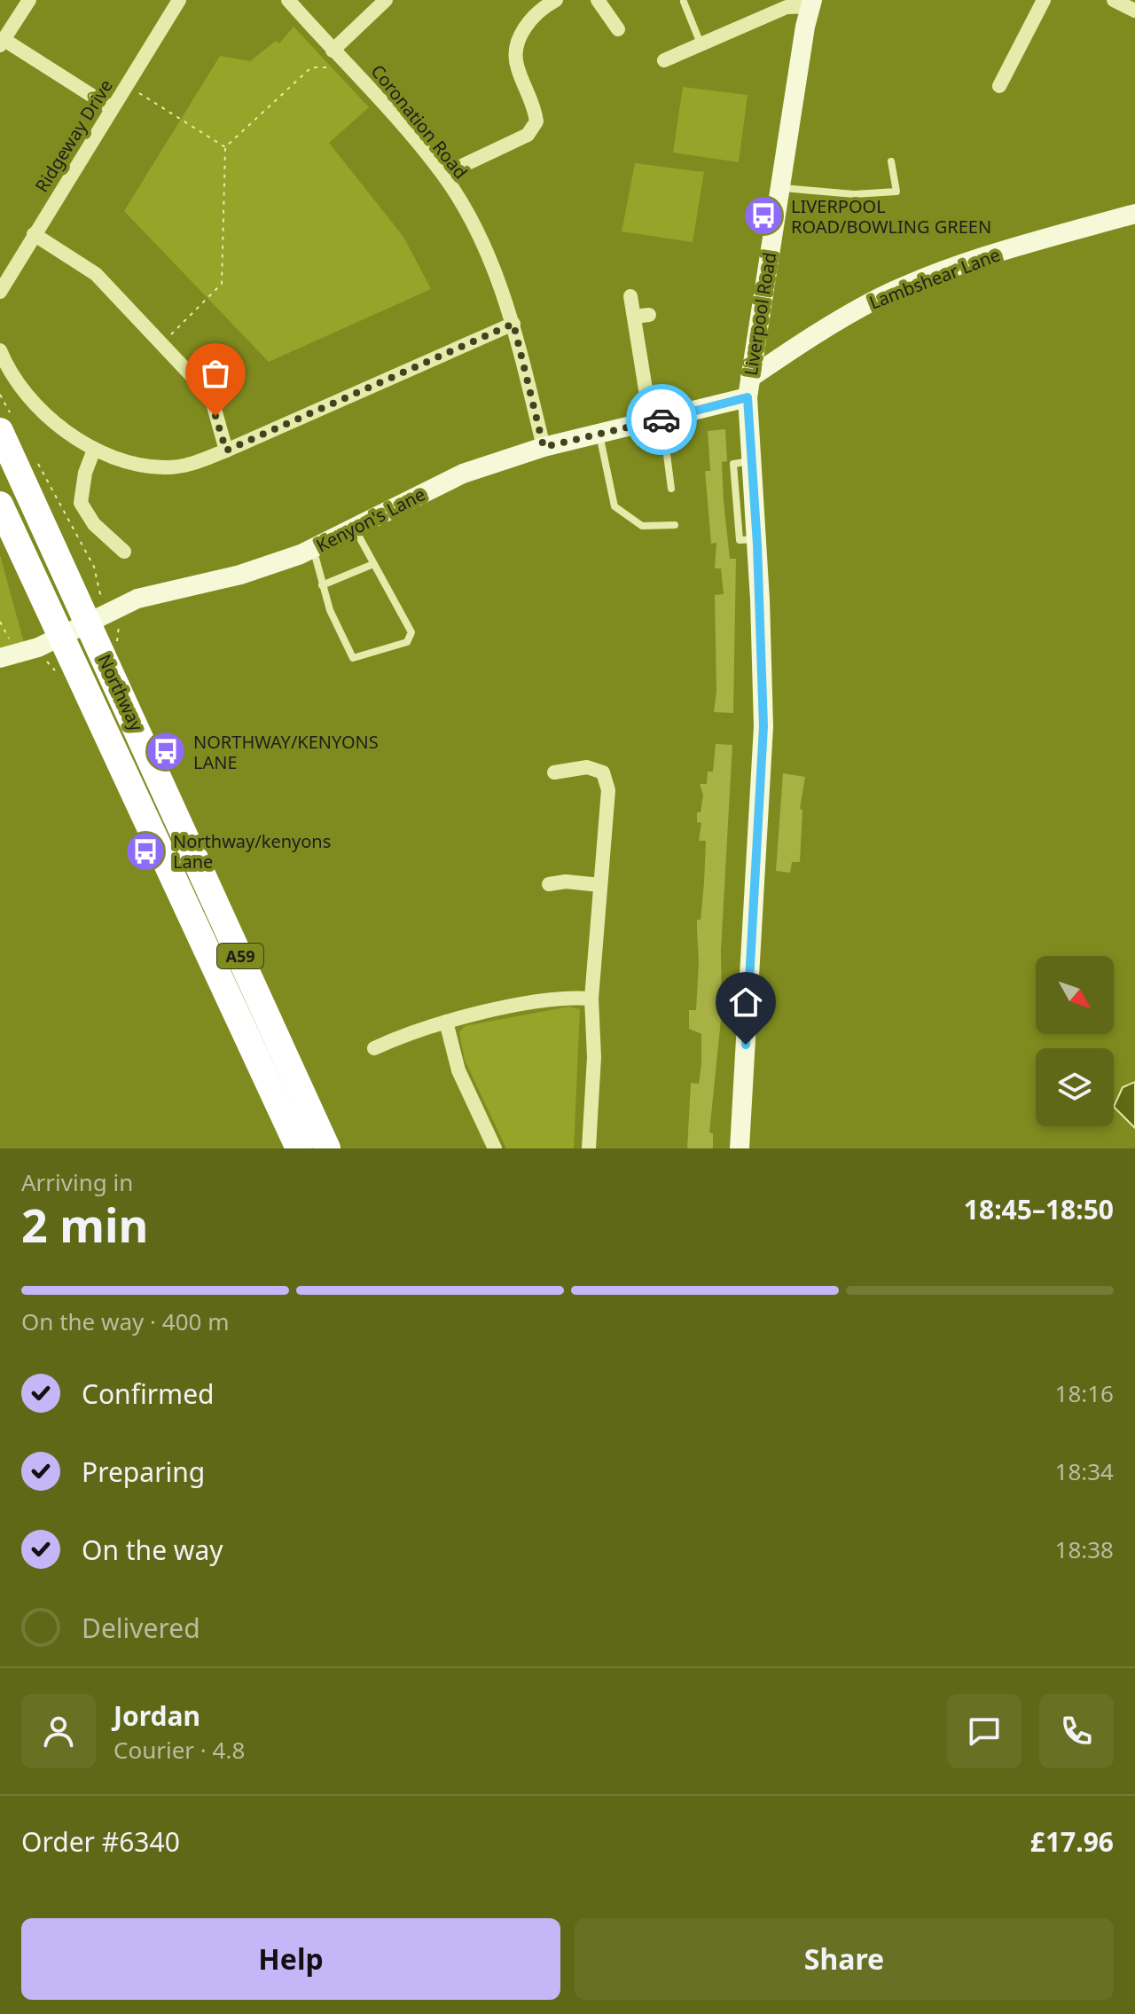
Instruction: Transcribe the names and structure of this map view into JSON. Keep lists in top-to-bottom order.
{
  "streets": {
    "highway": ["Northway", "A59"],
    "street": [
      "Coronation Road",
      "Ridgeway Drive",
      "Lambshear Lane",
      "Liverpool Road",
      "Kenyon's Lane"
    ]
  },
  "crossings": [
    ["Coronation Road", "Kenyon's Lane"],
    ["Lambshear Lane", "Liverpool Road"],
    ["Lambshear Lane", "Kenyon's Lane"],
    ["Liverpool Road", "Kenyon's Lane"],
    ["Kenyon's Lane", "Northway"]
  ],
  "places": {
    "bus stop": ["LIVERPOOL ROAD/BOWLING GREEN", "NORTHWAY/KENYONS LANE", "Northway/kenyons Lane"]
  },
  "north": "bottom right",
  "page": {
    "heading": ["2 min", "Arriving in", "18:45–18:50"],
    "panel": [
      "Jordan",
      "Courier · 4.8",
      "Order #6340",
      "£17.96"
    ],
    "bar": "On the way · 400 m",
    "list": [
      ["Confirmed", "18:16"],
      ["Preparing", "18:34"],
      ["On the way", "18:38"],
      "Delivered"
    ],
    "buttons": ["Help", "Share"]
  }
}
